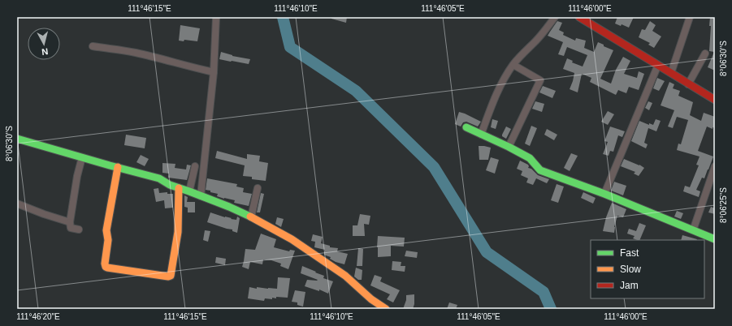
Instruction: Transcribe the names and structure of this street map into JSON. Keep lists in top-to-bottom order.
{
  "legend": ["Fast", "Slow", "Jam"],
  "north": "bottom",
  "coordinates": [
    "111°46'15\"E",
    "111°46'10\"E",
    "111°46'05\"E",
    "111°46'00\"E",
    "8°06'30\"S",
    "8°06'25\"S",
    "111°46'20\"E"
  ]
}
